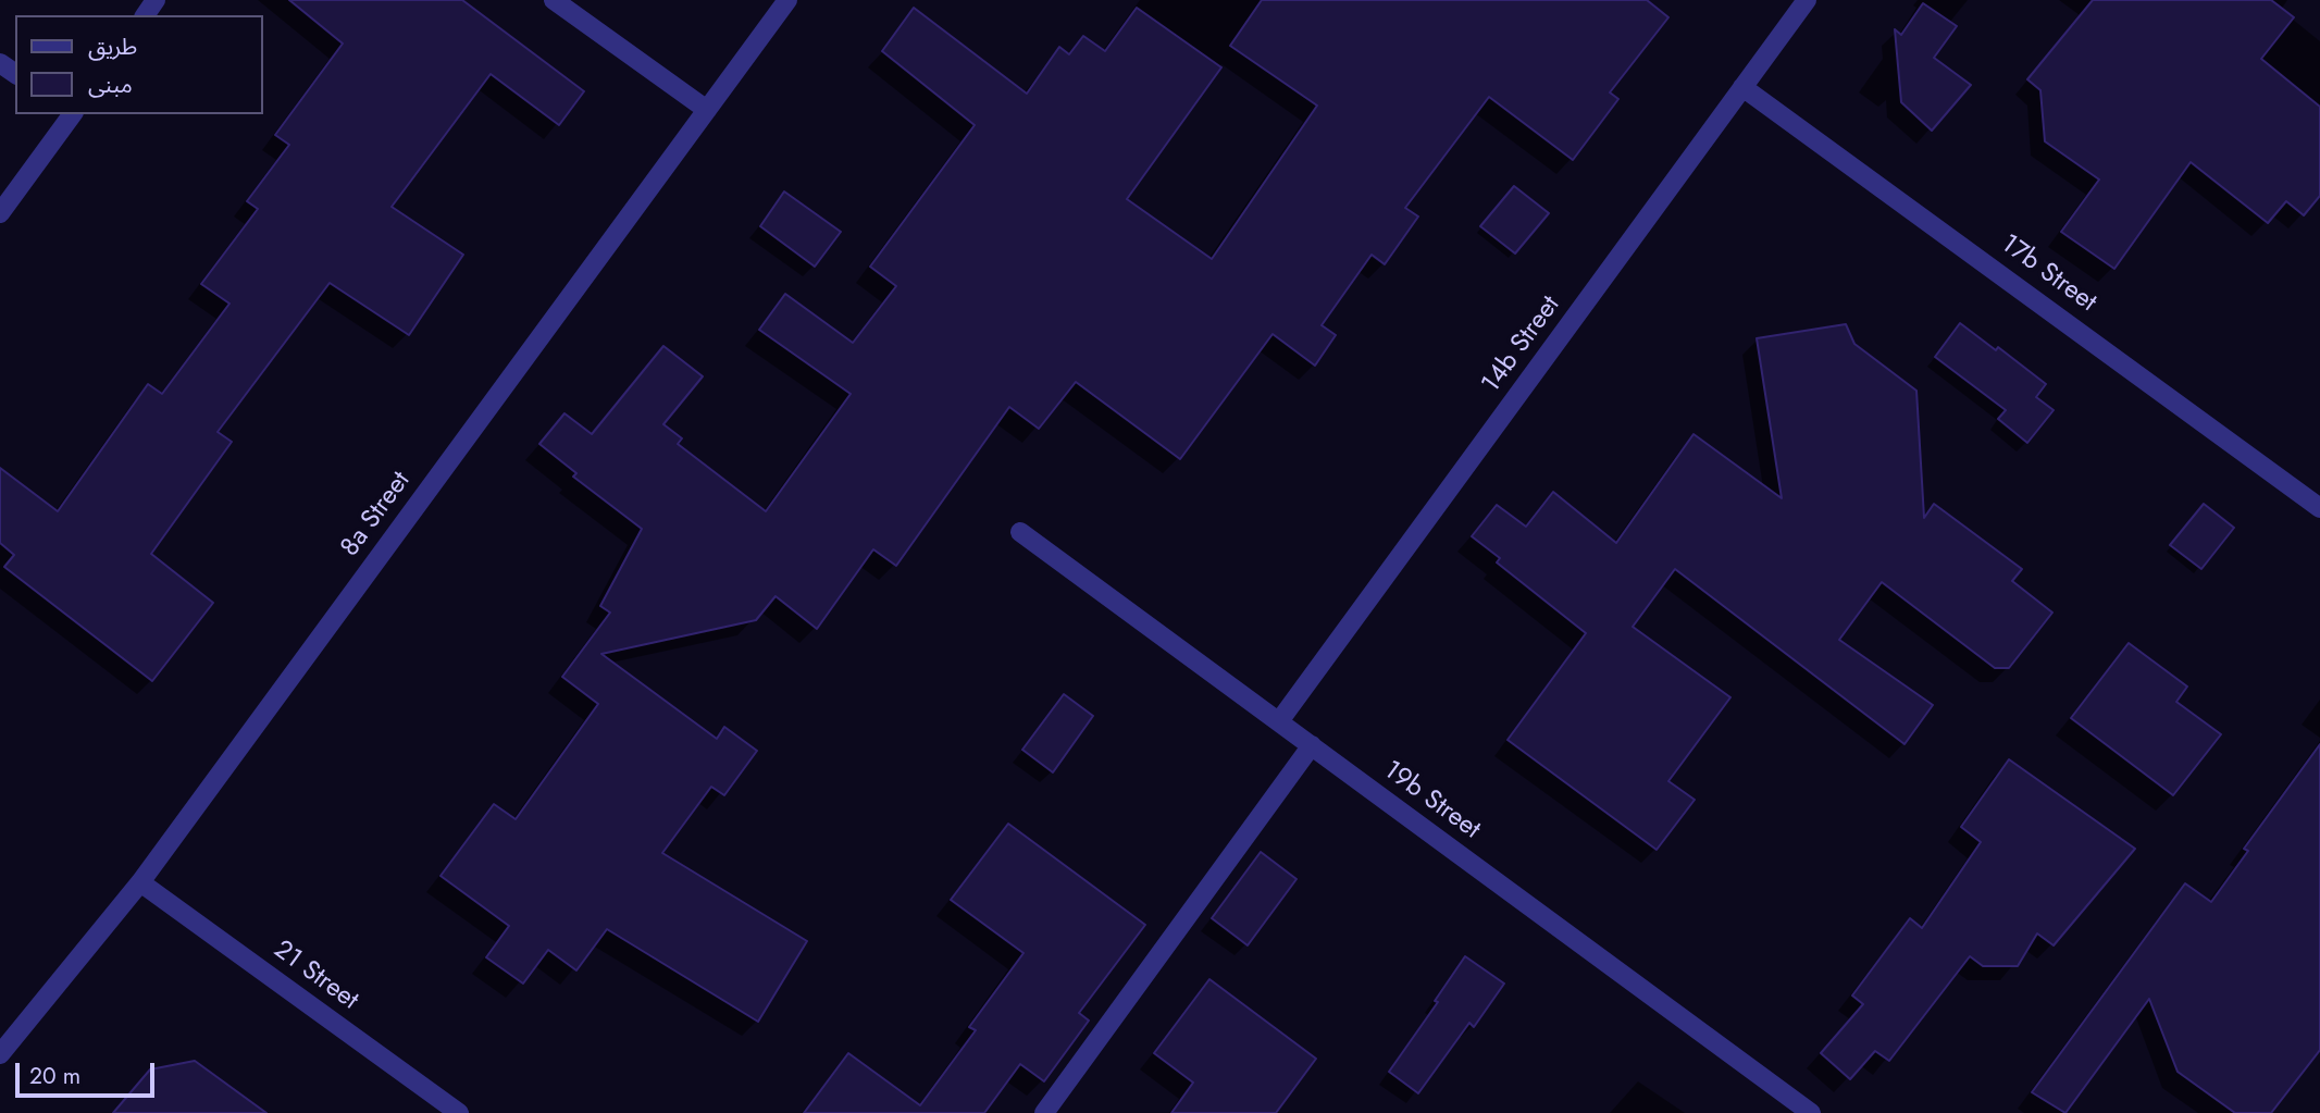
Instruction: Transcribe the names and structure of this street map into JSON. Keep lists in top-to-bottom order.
{
  "streets": {
    "street": [
      "17b Street",
      "14b Street",
      "8a Street",
      "19b Street",
      "21 Street"
    ]
  },
  "crossings": [
    ["17b Street", "14b Street"],
    ["14b Street", "19b Street"],
    ["8a Street", "21 Street"]
  ],
  "legend": ["طريق", "مبنى"],
  "scale_bar": "20 m"
}
